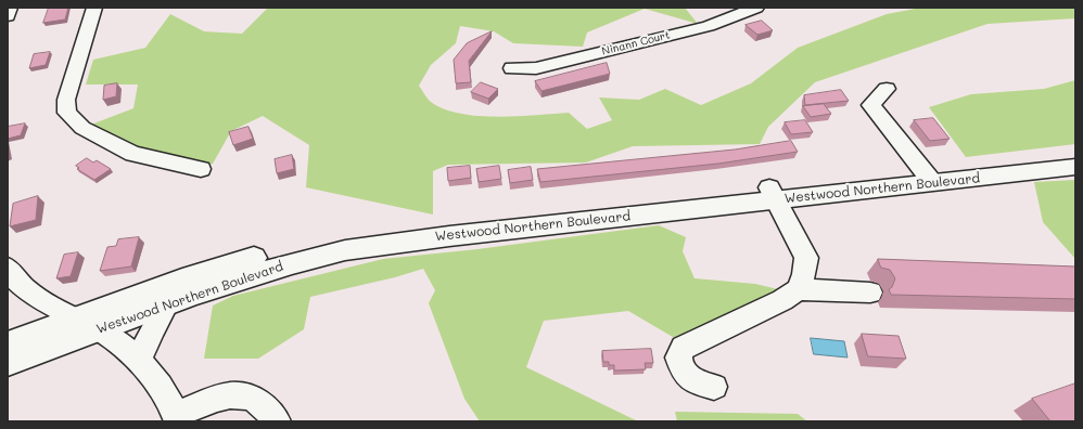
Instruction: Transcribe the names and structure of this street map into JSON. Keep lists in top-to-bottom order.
{
  "streets": {
    "main road": ["Westwood Northern Boulevard"],
    "street": ["Ninann Court"]
  }
}
